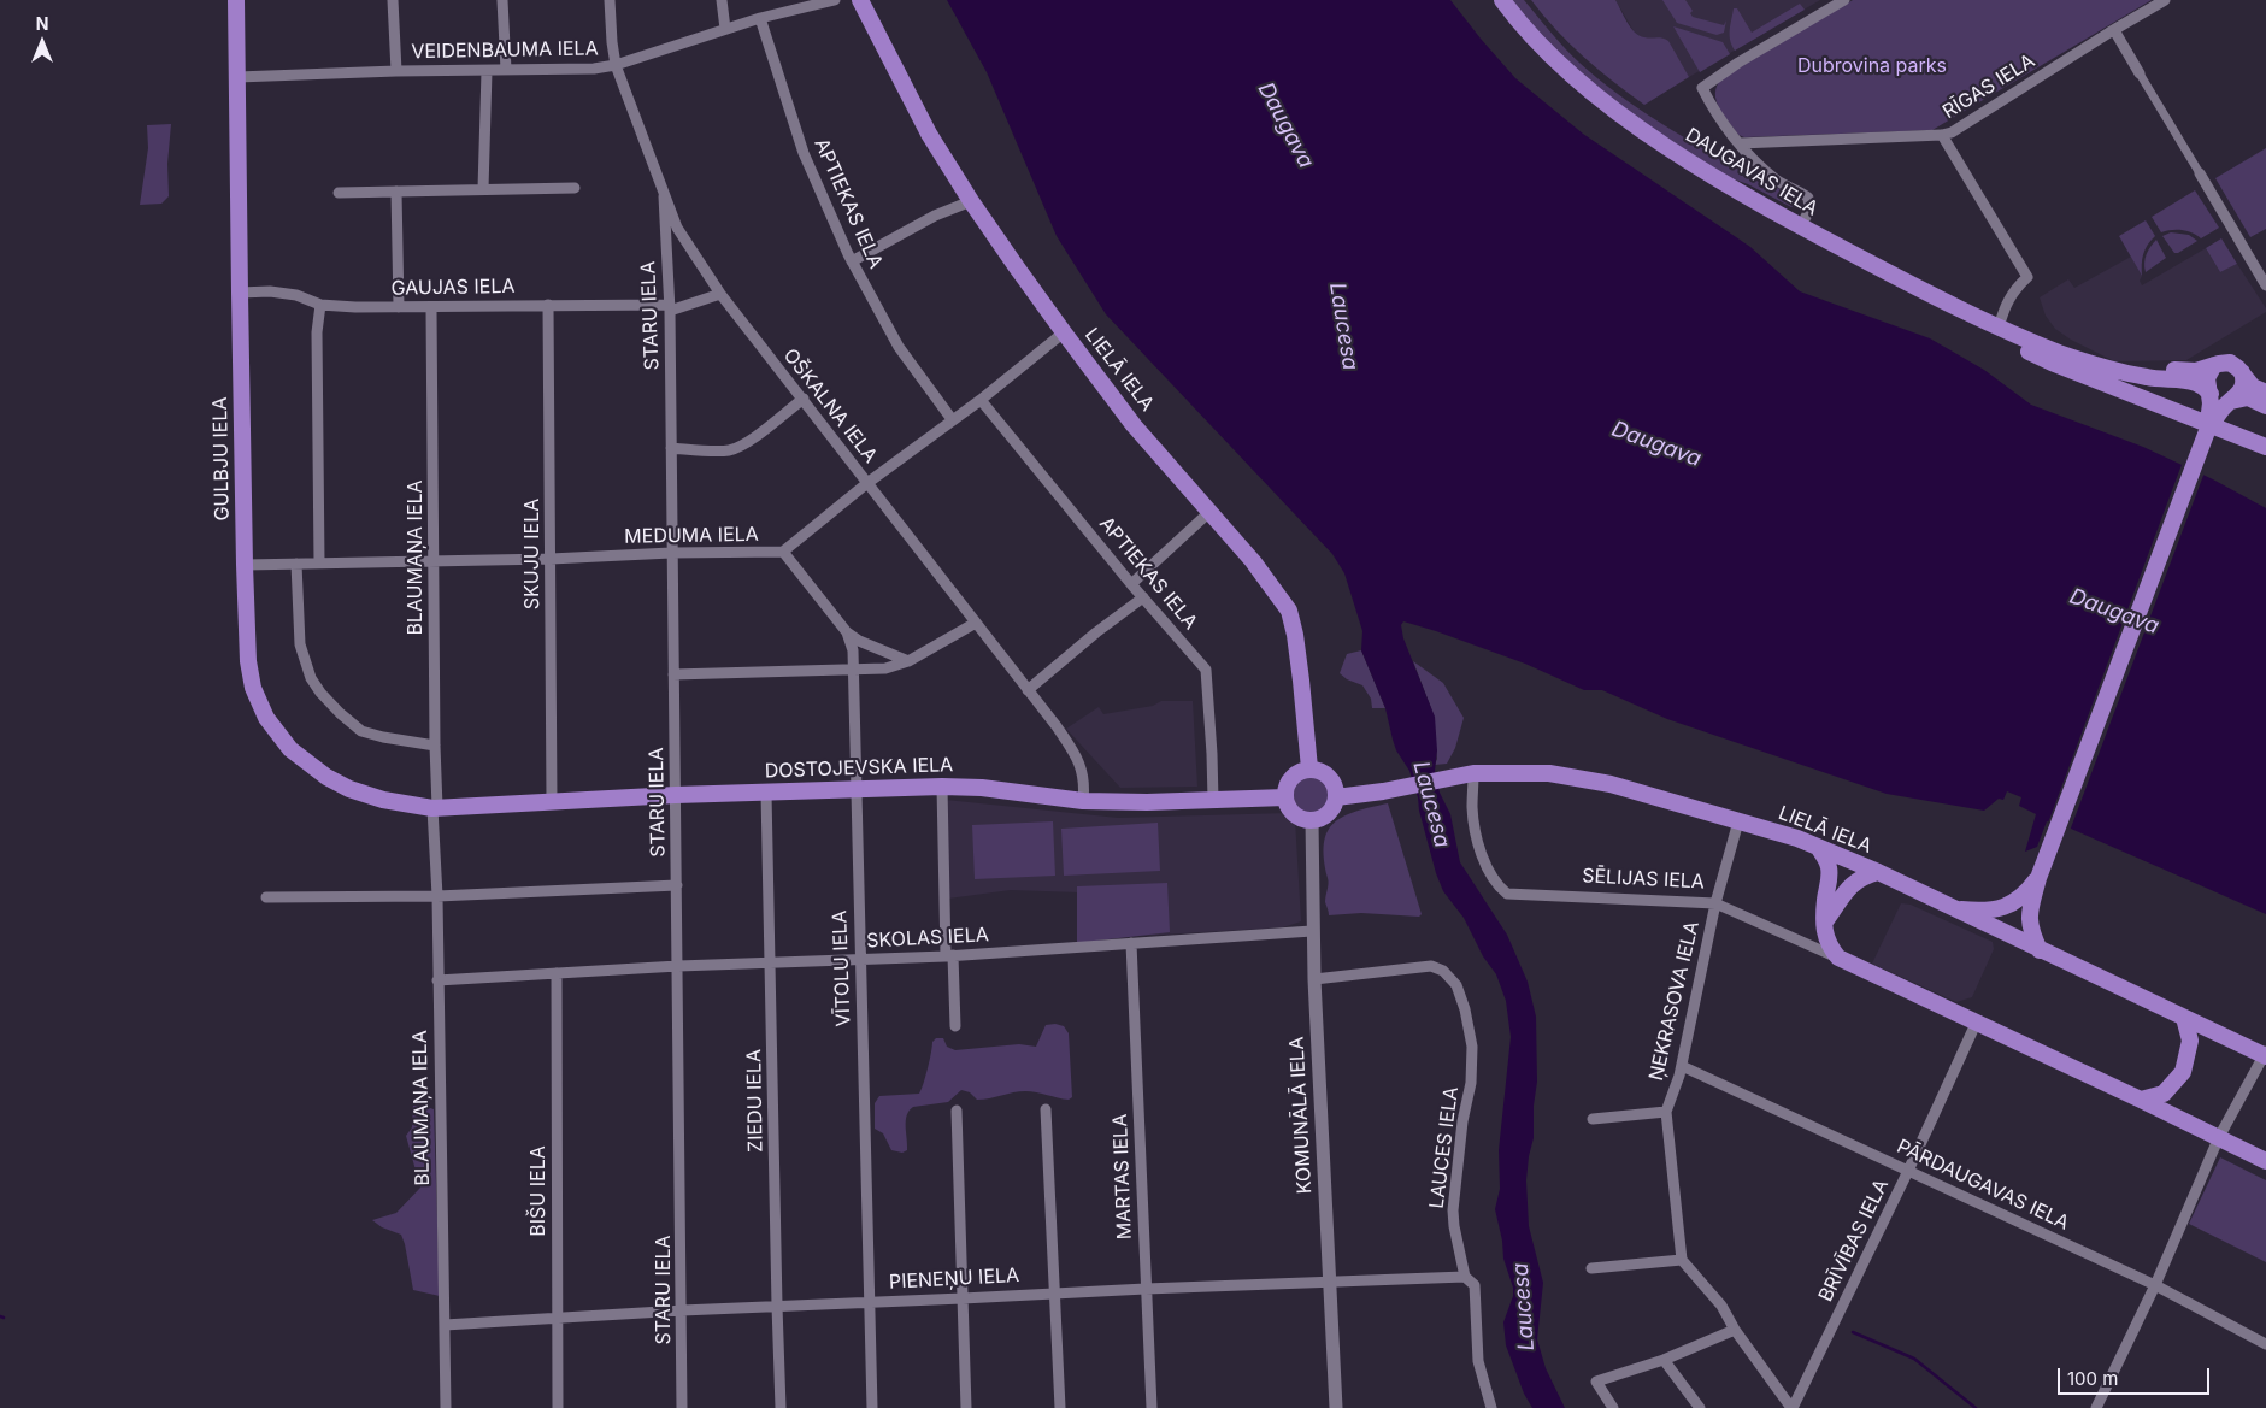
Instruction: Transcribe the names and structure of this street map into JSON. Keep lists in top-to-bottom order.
{
  "streets": {
    "main road": [
      "DAUGAVAS IELA",
      "LIELĀ IELA",
      "GULBJU IELA",
      "DOSTOJEVSKA IELA",
      "SĒLIJAS IELA"
    ],
    "street": [
      "VEIDENBAUMA IELA",
      "RĪGAS IELA",
      "APTIEKAS IELA",
      "GAUJAS IELA",
      "STARU IELA",
      "OŠKALNA IELA",
      "MEDUMA IELA",
      "SKUJU IELA",
      "BLAUMAŅA IELA",
      "SKOLAS IELA",
      "VĪTOLU IELA",
      "ŅEKRASOVA IELA",
      "ZIEDU IELA",
      "KOMUNĀLĀ IELA",
      "LAUCES IELA",
      "MARTAS IELA",
      "PĀRDAUGAVAS IELA",
      "BIŠU IELA",
      "BRĪVĪBAS IELA",
      "PIENEŅU IELA"
    ]
  },
  "crossings": [
    ["VEIDENBAUMA IELA", "APTIEKAS IELA"],
    ["VEIDENBAUMA IELA", "OŠKALNA IELA"],
    ["VEIDENBAUMA IELA", "GULBJU IELA"],
    ["APTIEKAS IELA", "MEDUMA IELA"],
    ["APTIEKAS IELA", "DOSTOJEVSKA IELA"],
    ["GAUJAS IELA", "STARU IELA"],
    ["GAUJAS IELA", "OŠKALNA IELA"],
    ["GAUJAS IELA", "GULBJU IELA"],
    ["GAUJAS IELA", "SKUJU IELA"],
    ["GAUJAS IELA", "BLAUMAŅA IELA"],
    ["STARU IELA", "OŠKALNA IELA"],
    ["STARU IELA", "MEDUMA IELA"],
    ["STARU IELA", "DOSTOJEVSKA IELA"],
    ["STARU IELA", "SKOLAS IELA"],
    ["STARU IELA", "PIENEŅU IELA"],
    ["LIELĀ IELA", "MEDUMA IELA"],
    ["LIELĀ IELA", "DOSTOJEVSKA IELA"],
    ["LIELĀ IELA", "SĒLIJAS IELA"],
    ["LIELĀ IELA", "ŅEKRASOVA IELA"],
    ["LIELĀ IELA", "KOMUNĀLĀ IELA"],
    ["OŠKALNA IELA", "MEDUMA IELA"],
    ["OŠKALNA IELA", "DOSTOJEVSKA IELA"],
    ["GULBJU IELA", "MEDUMA IELA"],
    ["GULBJU IELA", "BLAUMAŅA IELA"],
    ["GULBJU IELA", "DOSTOJEVSKA IELA"],
    ["MEDUMA IELA", "SKUJU IELA"],
    ["MEDUMA IELA", "BLAUMAŅA IELA"],
    ["MEDUMA IELA", "VĪTOLU IELA"],
    ["SKUJU IELA", "DOSTOJEVSKA IELA"],
    ["BLAUMAŅA IELA", "DOSTOJEVSKA IELA"],
    ["BLAUMAŅA IELA", "SKOLAS IELA"],
    ["BLAUMAŅA IELA", "PIENEŅU IELA"],
    ["DOSTOJEVSKA IELA", "VĪTOLU IELA"],
    ["DOSTOJEVSKA IELA", "ZIEDU IELA"],
    ["DOSTOJEVSKA IELA", "KOMUNĀLĀ IELA"],
    ["SĒLIJAS IELA", "ŅEKRASOVA IELA"],
    ["SĒLIJAS IELA", "BRĪVĪBAS IELA"],
    ["SKOLAS IELA", "VĪTOLU IELA"],
    ["SKOLAS IELA", "ZIEDU IELA"],
    ["SKOLAS IELA", "KOMUNĀLĀ IELA"],
    ["SKOLAS IELA", "MARTAS IELA"],
    ["SKOLAS IELA", "BIŠU IELA"],
    ["VĪTOLU IELA", "PIENEŅU IELA"],
    ["ŅEKRASOVA IELA", "PĀRDAUGAVAS IELA"],
    ["ZIEDU IELA", "PIENEŅU IELA"],
    ["KOMUNĀLĀ IELA", "LAUCES IELA"],
    ["KOMUNĀLĀ IELA", "PIENEŅU IELA"],
    ["LAUCES IELA", "PIENEŅU IELA"],
    ["MARTAS IELA", "PIENEŅU IELA"],
    ["PĀRDAUGAVAS IELA", "BRĪVĪBAS IELA"],
    ["BIŠU IELA", "PIENEŅU IELA"]
  ],
  "water": ["Daugava", "Laucesa"],
  "parks": ["Dubrovina parks"],
  "scale_bar": "100 m",
  "north": "top"
}
